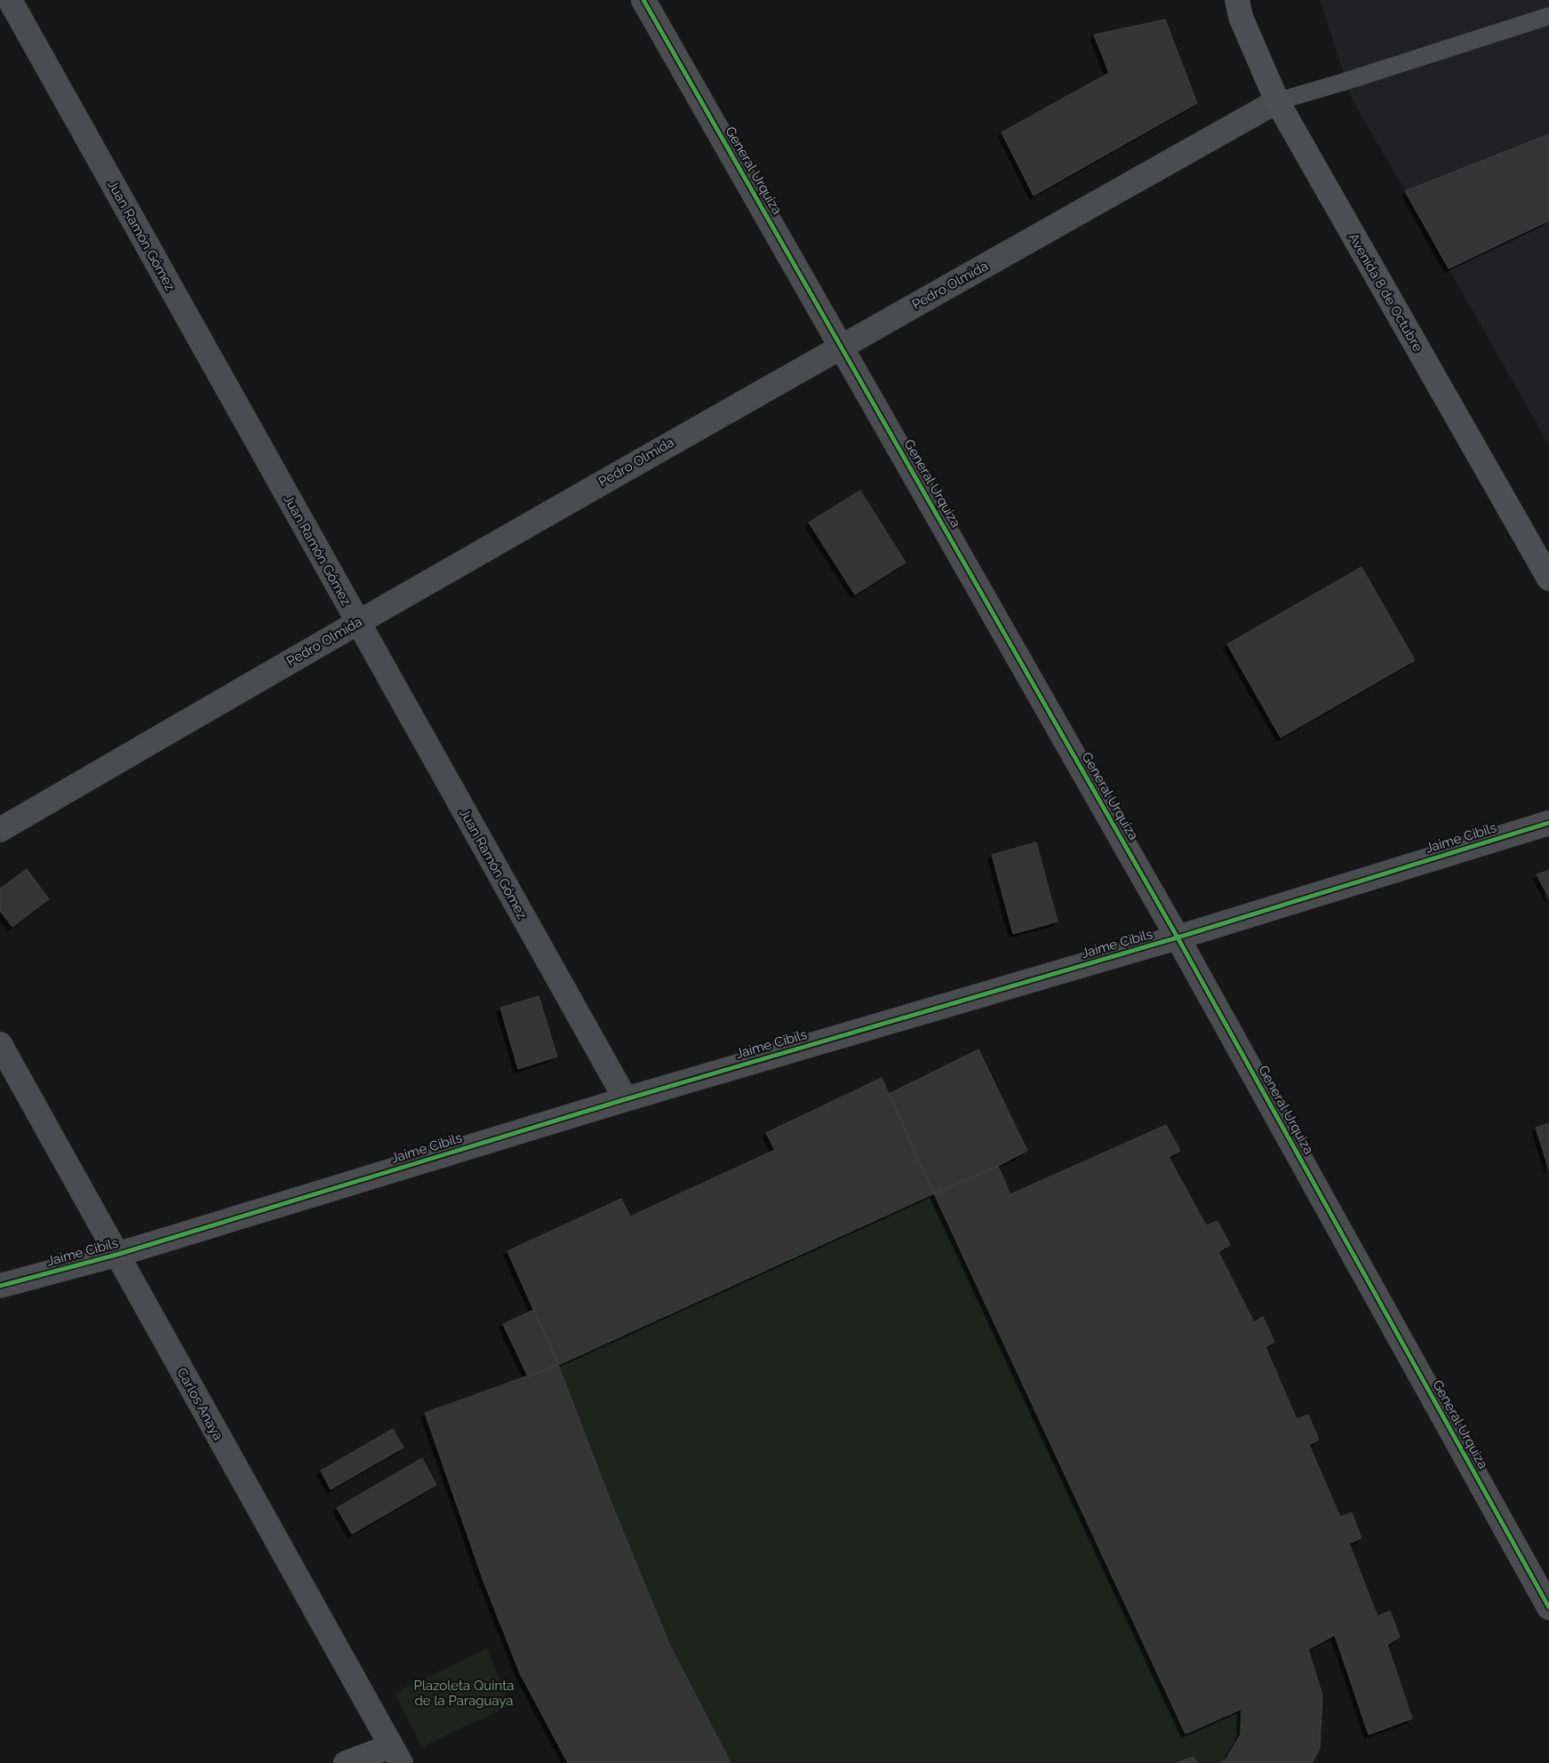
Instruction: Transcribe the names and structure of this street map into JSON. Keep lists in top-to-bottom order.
{
  "streets": {
    "main road": ["Avenida 8 de Octubre"],
    "street": [
      "General Urquiza",
      "Juan Ramón Gómez",
      "Pedro Olmida",
      "Jaime Cibils",
      "Carlos Anaya"
    ]
  },
  "crossings": [
    ["General Urquiza", "Pedro Olmida"],
    ["General Urquiza", "Jaime Cibils"],
    ["Juan Ramón Gómez", "Pedro Olmida"],
    ["Juan Ramón Gómez", "Jaime Cibils"],
    ["Pedro Olmida", "Avenida 8 de Octubre"],
    ["Jaime Cibils", "Carlos Anaya"]
  ],
  "parks": ["Plazoleta Quinta de la Paraguaya"]
}
